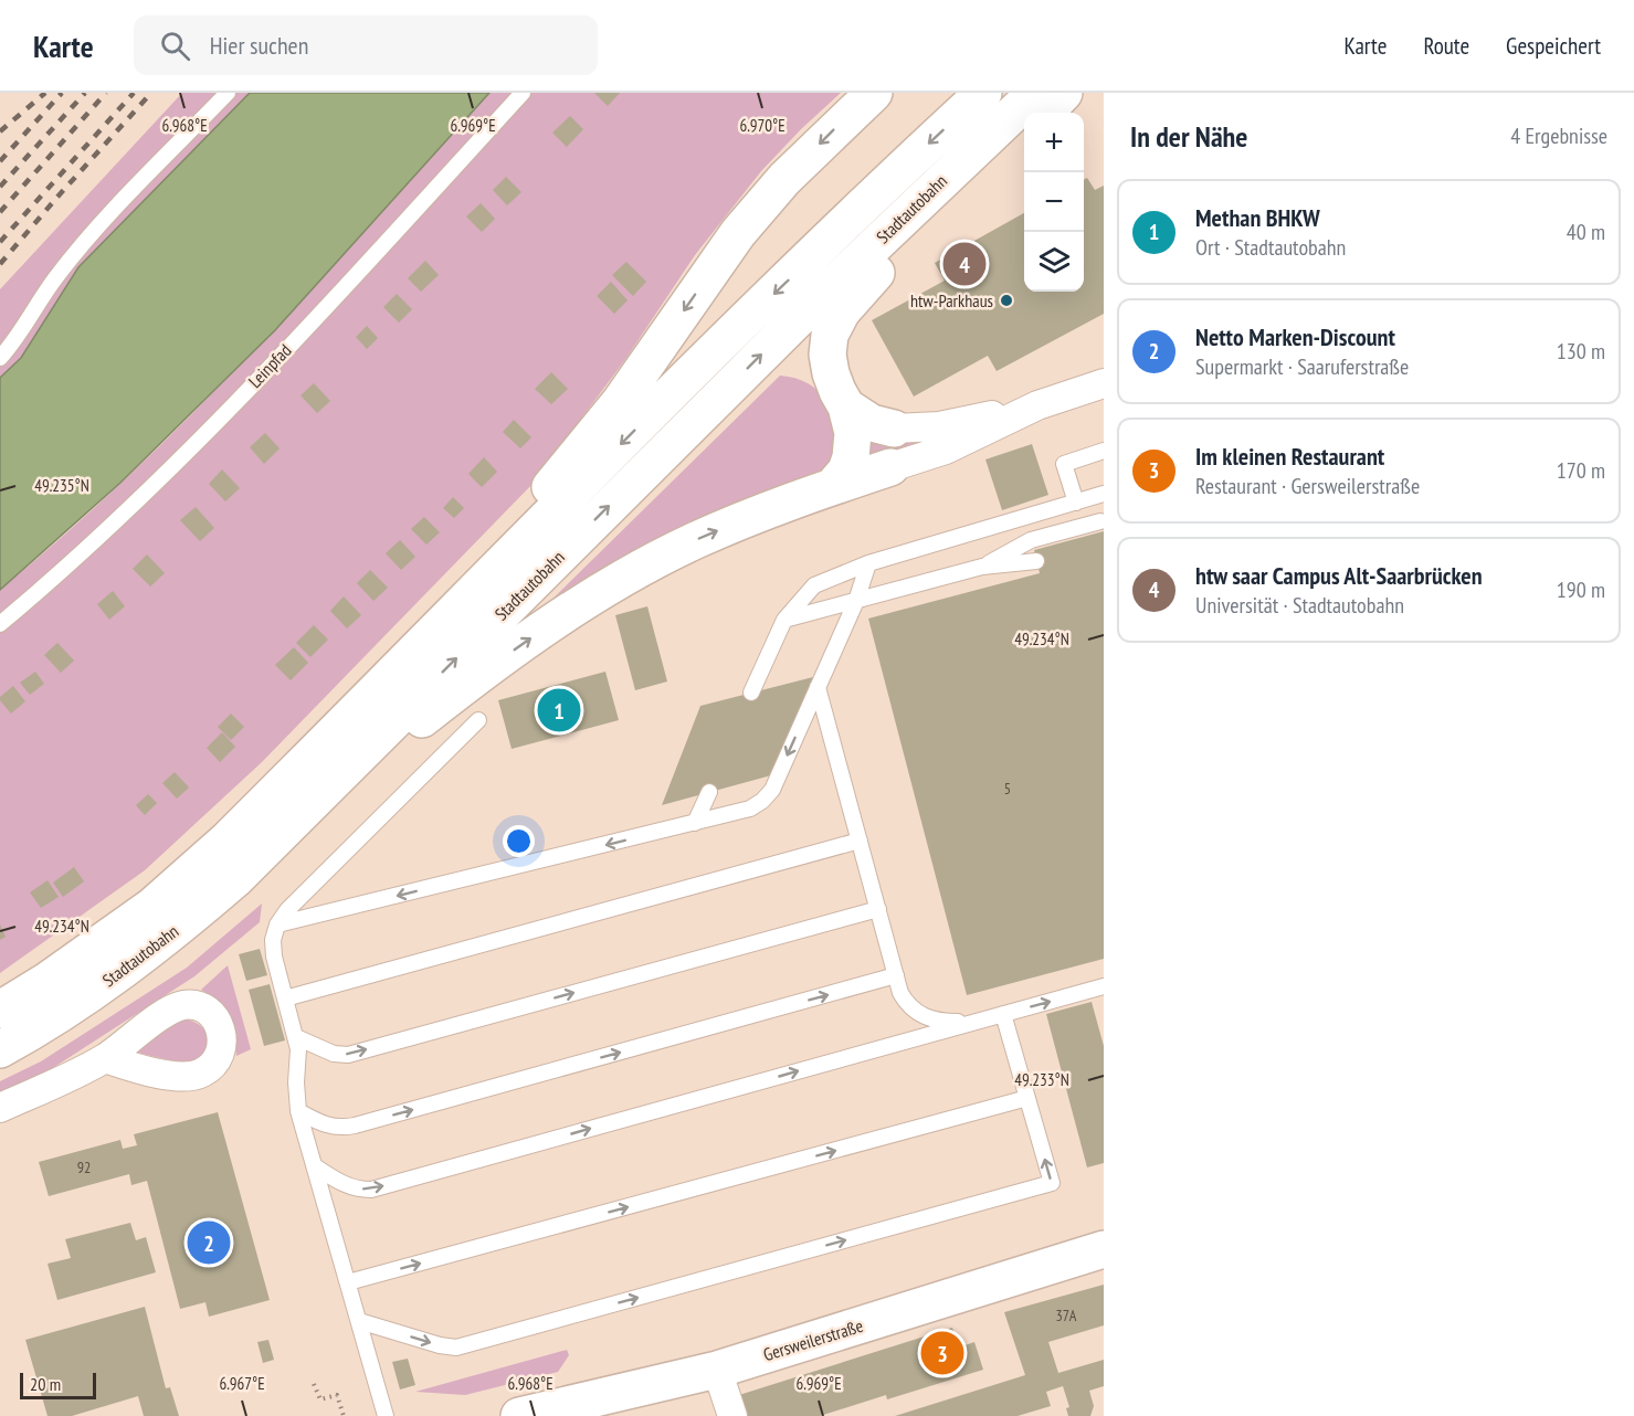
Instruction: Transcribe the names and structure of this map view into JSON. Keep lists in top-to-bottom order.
{
  "streets": {
    "main road": ["Stadtautobahn", "Gersweilerstraße"],
    "lane": ["Leinpfad"]
  },
  "places": ["htw-Parkhaus"],
  "house_numbers": ["5", "92", "37A"],
  "scale_bar": "20 m",
  "page": {
    "header": "Karte",
    "search": "Hier suchen",
    "nav": ["Karte", "Route", "Gespeichert"],
    "heading": ["In der Nähe", "4 Ergebnisse"],
    "map_buttons": ["+", "−"],
    "list": [
      {
        "mark": "1",
        "name": "Methan BHKW",
        "note": "Ort · Stadtautobahn",
        "value": "40 m"
      },
      {
        "mark": "2",
        "name": "Netto Marken-Discount",
        "note": "Supermarkt · Saaruferstraße",
        "value": "130 m"
      },
      {
        "mark": "3",
        "name": "Im kleinen Restaurant",
        "note": "Restaurant · Gersweilerstraße",
        "value": "170 m"
      },
      {
        "mark": "4",
        "name": "htw saar Campus Alt-Saarbrücken",
        "note": "Universität · Stadtautobahn",
        "value": "190 m"
      }
    ],
    "pins": [
      "4",
      "1",
      "2",
      "3"
    ],
    "scale": "20 m"
  },
  "coordinates": [
    "6.968°E",
    "6.969°E",
    "6.970°E",
    "49.235°N",
    "49.234°N",
    "49.233°N",
    "6.967°E"
  ]
}
